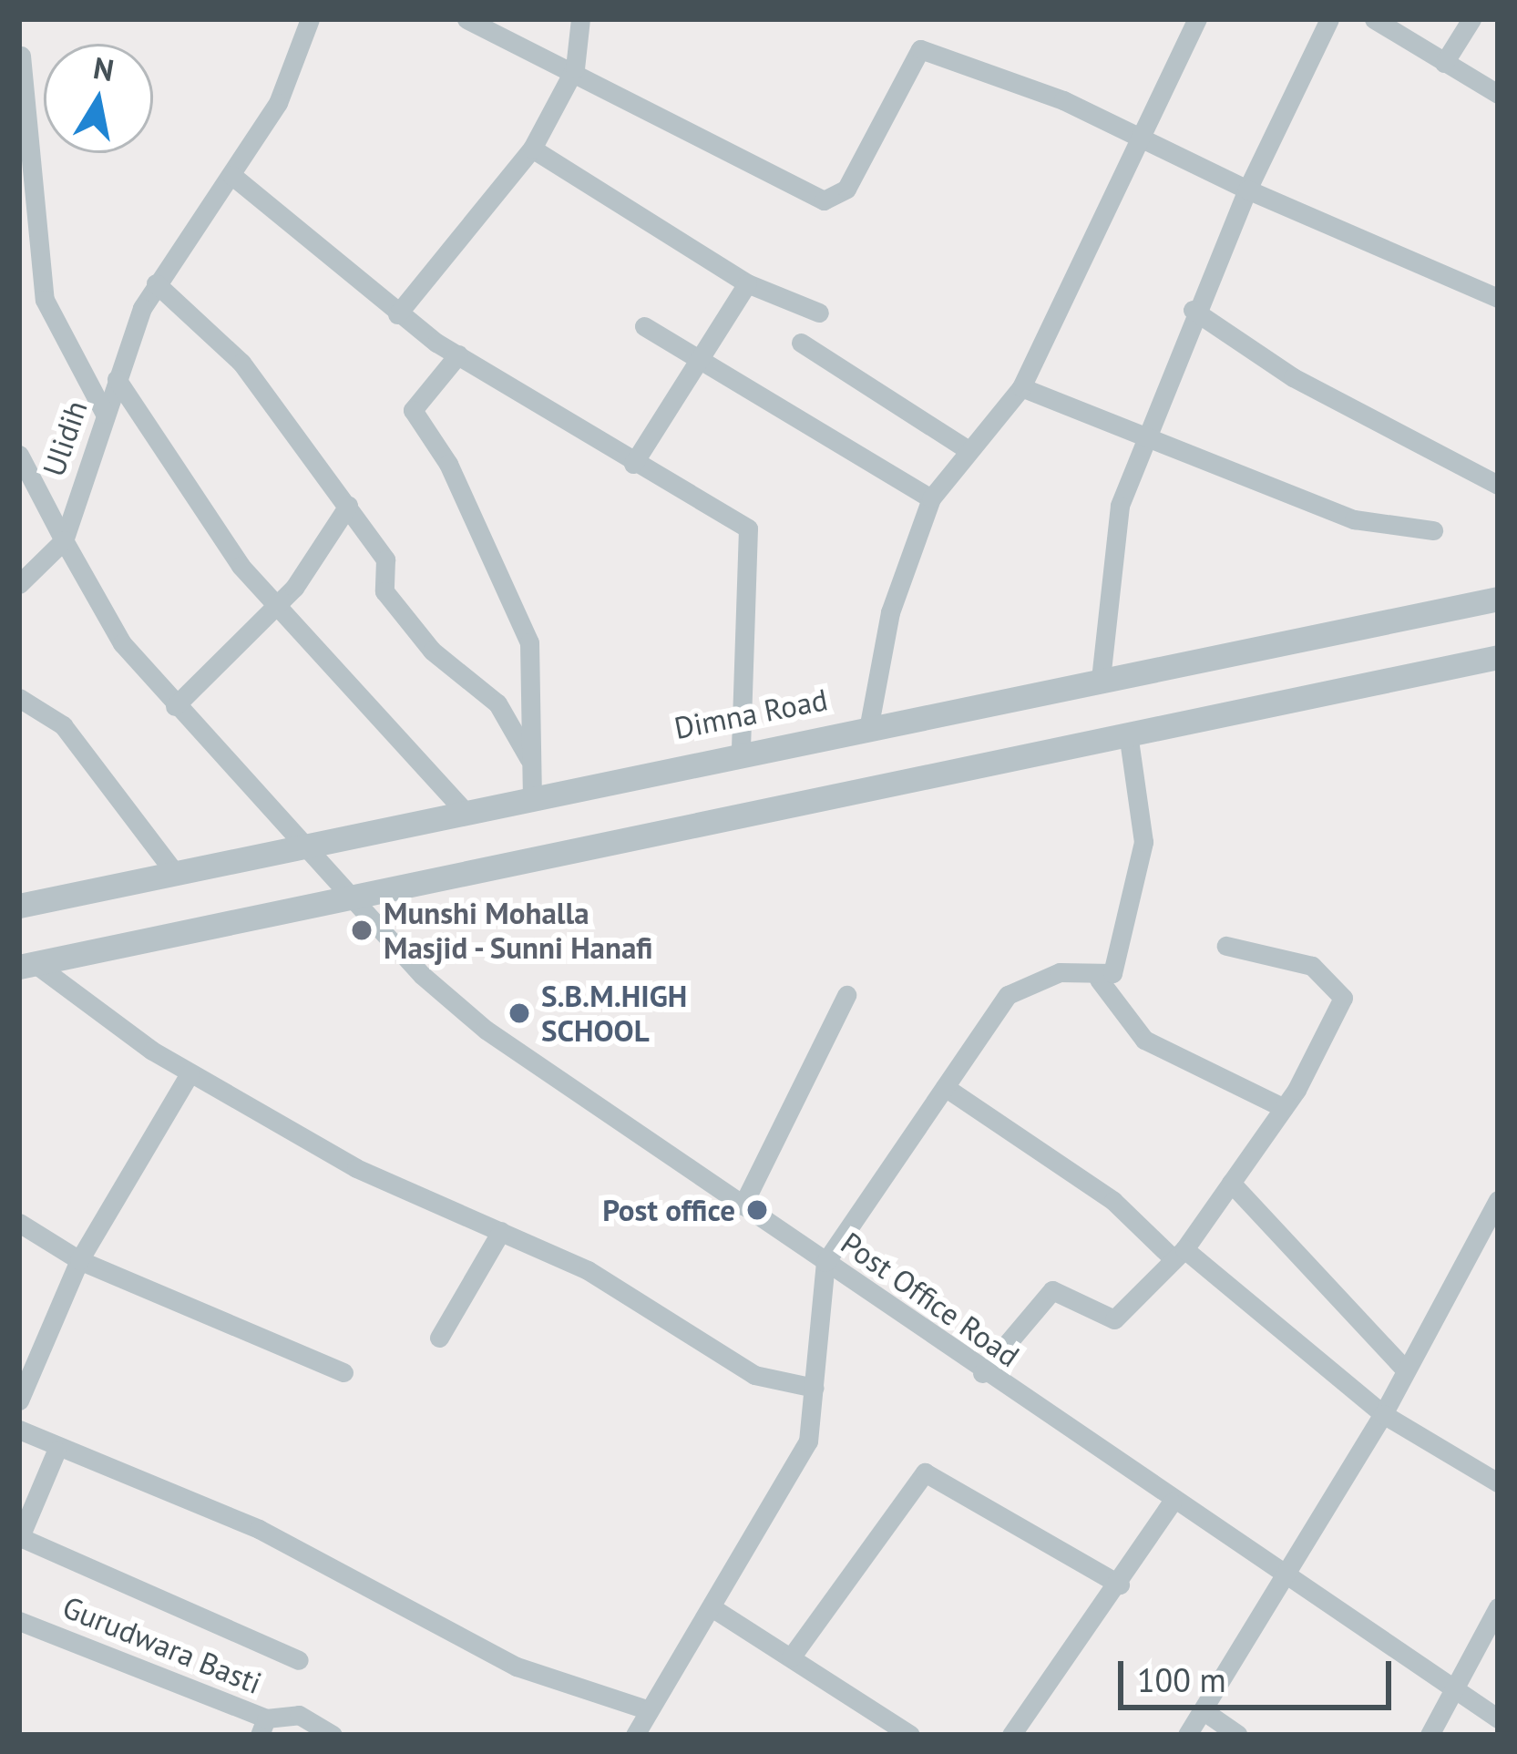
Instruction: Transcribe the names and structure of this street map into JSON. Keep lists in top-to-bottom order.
{
  "streets": {
    "street": [
      "Ulidih",
      "Dimna Road",
      "Post Office Road",
      "Gurudwara Basti"
    ]
  },
  "crossings": [
    ["Dimna Road", "Post Office Road"]
  ],
  "places": ["Munshi Mohalla Masjid - Sunni Hanafi", "S.B.M.HIGH SCHOOL", "Post office"],
  "scale_bar": "100 m",
  "north": "top"
}
